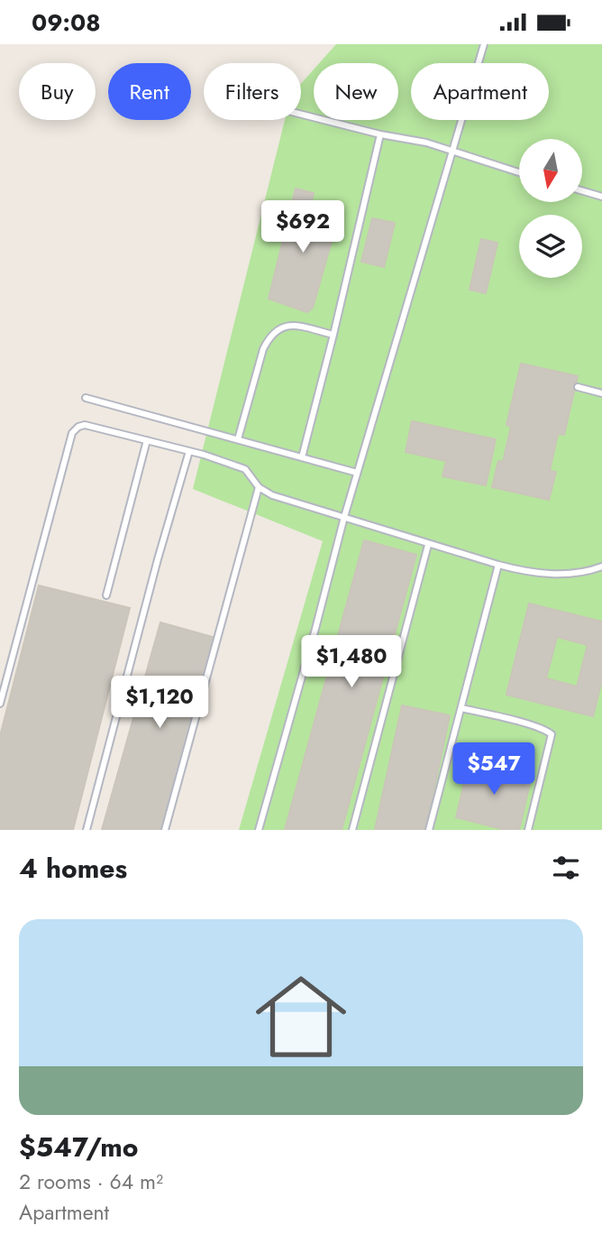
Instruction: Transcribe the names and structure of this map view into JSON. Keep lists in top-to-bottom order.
{
  "north": "bottom",
  "page": {
    "status": "09:08",
    "chip": [
      "Buy",
      "Rent",
      "Filters",
      "New",
      "Apartment"
    ],
    "price": [
      "$692",
      "$1,480",
      "$1,120",
      "$547"
    ],
    "heading": "4 homes",
    "list": [
      {
        "name": "$547/mo",
        "note": "2 rooms · 64 m² · Apartment"
      }
    ]
  }
}
